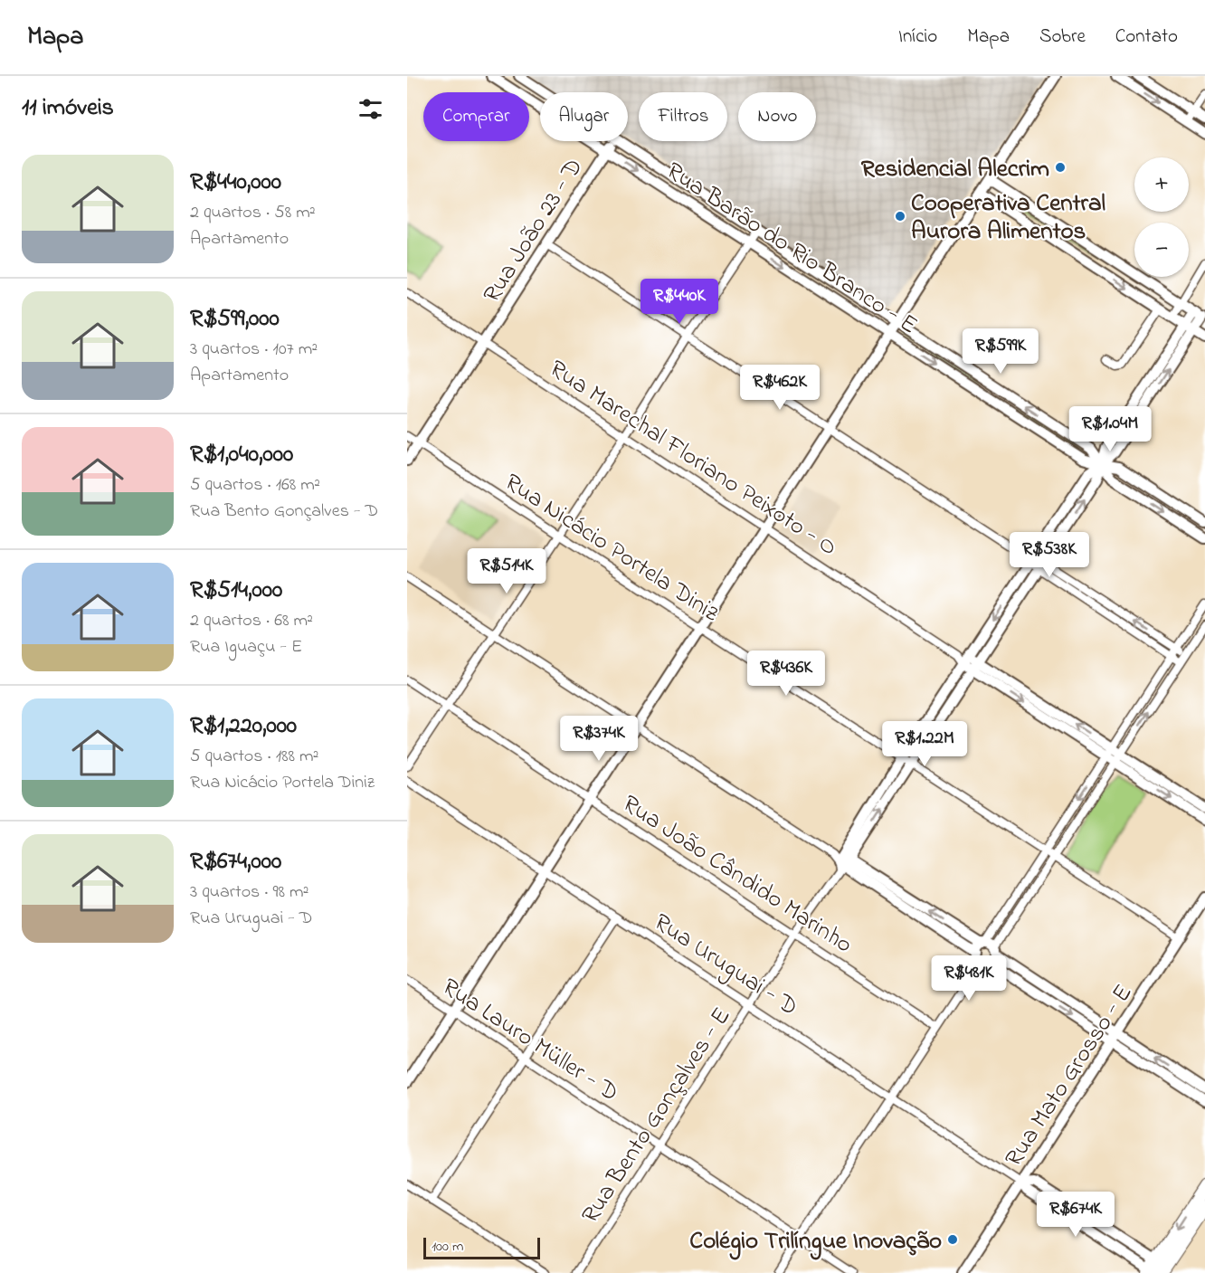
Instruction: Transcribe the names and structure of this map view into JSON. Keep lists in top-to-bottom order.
{
  "streets": {
    "street": [
      "Rua João 23 - D",
      "Rua Barão do Rio Branco - E",
      "Rua Marechal Floriano Peixoto - O",
      "Rua Nicácio Portela Diniz",
      "Rua João Cândido Marinho",
      "Rua Uruguai - D",
      "Rua Lauro Müller - D",
      "Rua Mato Grosso - E",
      "Rua Bento Gonçalves - E"
    ]
  },
  "crossings": [
    ["Rua João 23 - D", "Rua Barão do Rio Branco - E"],
    ["Rua João 23 - D", "Rua Marechal Floriano Peixoto - O"],
    ["Rua João 23 - D", "Rua Nicácio Portela Diniz"],
    ["Rua Marechal Floriano Peixoto - O", "Rua Bento Gonçalves - E"],
    ["Rua Nicácio Portela Diniz", "Rua Mato Grosso - E"],
    ["Rua Nicácio Portela Diniz", "Rua Bento Gonçalves - E"],
    ["Rua João Cândido Marinho", "Rua Bento Gonçalves - E"],
    ["Rua Uruguai - D", "Rua Mato Grosso - E"],
    ["Rua Uruguai - D", "Rua Bento Gonçalves - E"],
    ["Rua Lauro Müller - D", "Rua Bento Gonçalves - E"]
  ],
  "places": ["Residencial Alecrim", "Cooperativa Central Aurora Alimentos", "Colégio Trilíngue Inovação"],
  "scale_bar": "100 m",
  "page": {
    "header": "Mapa",
    "nav": [
      "Início",
      "Mapa",
      "Sobre",
      "Contato"
    ],
    "heading": "11 imóveis",
    "chip": [
      "Comprar",
      "Alugar",
      "Filtros",
      "Novo"
    ],
    "list": [
      {
        "name": "R$440,000",
        "note": "2 quartos · 58 m² · Apartamento"
      },
      {
        "name": "R$599,000",
        "note": "3 quartos · 107 m² · Apartamento"
      },
      {
        "name": "R$1,040,000",
        "note": "5 quartos · 168 m² · Rua Bento Gonçalves - D"
      },
      {
        "name": "R$514,000",
        "note": "2 quartos · 68 m² · Rua Iguaçu - E"
      },
      {
        "name": "R$1,220,000",
        "note": "5 quartos · 188 m² · Rua Nicácio Portela Diniz"
      },
      {
        "name": "R$674,000",
        "note": "3 quartos · 98 m² · Rua Uruguai - D"
      }
    ],
    "map_buttons": ["+", "−"],
    "price": [
      "R$440K",
      "R$599K",
      "R$462K",
      "R$1.04M",
      "R$538K",
      "R$514K",
      "R$436K",
      "R$374K",
      "R$1.22M",
      "R$481K",
      "R$674K"
    ],
    "scale": "100 m"
  }
}
